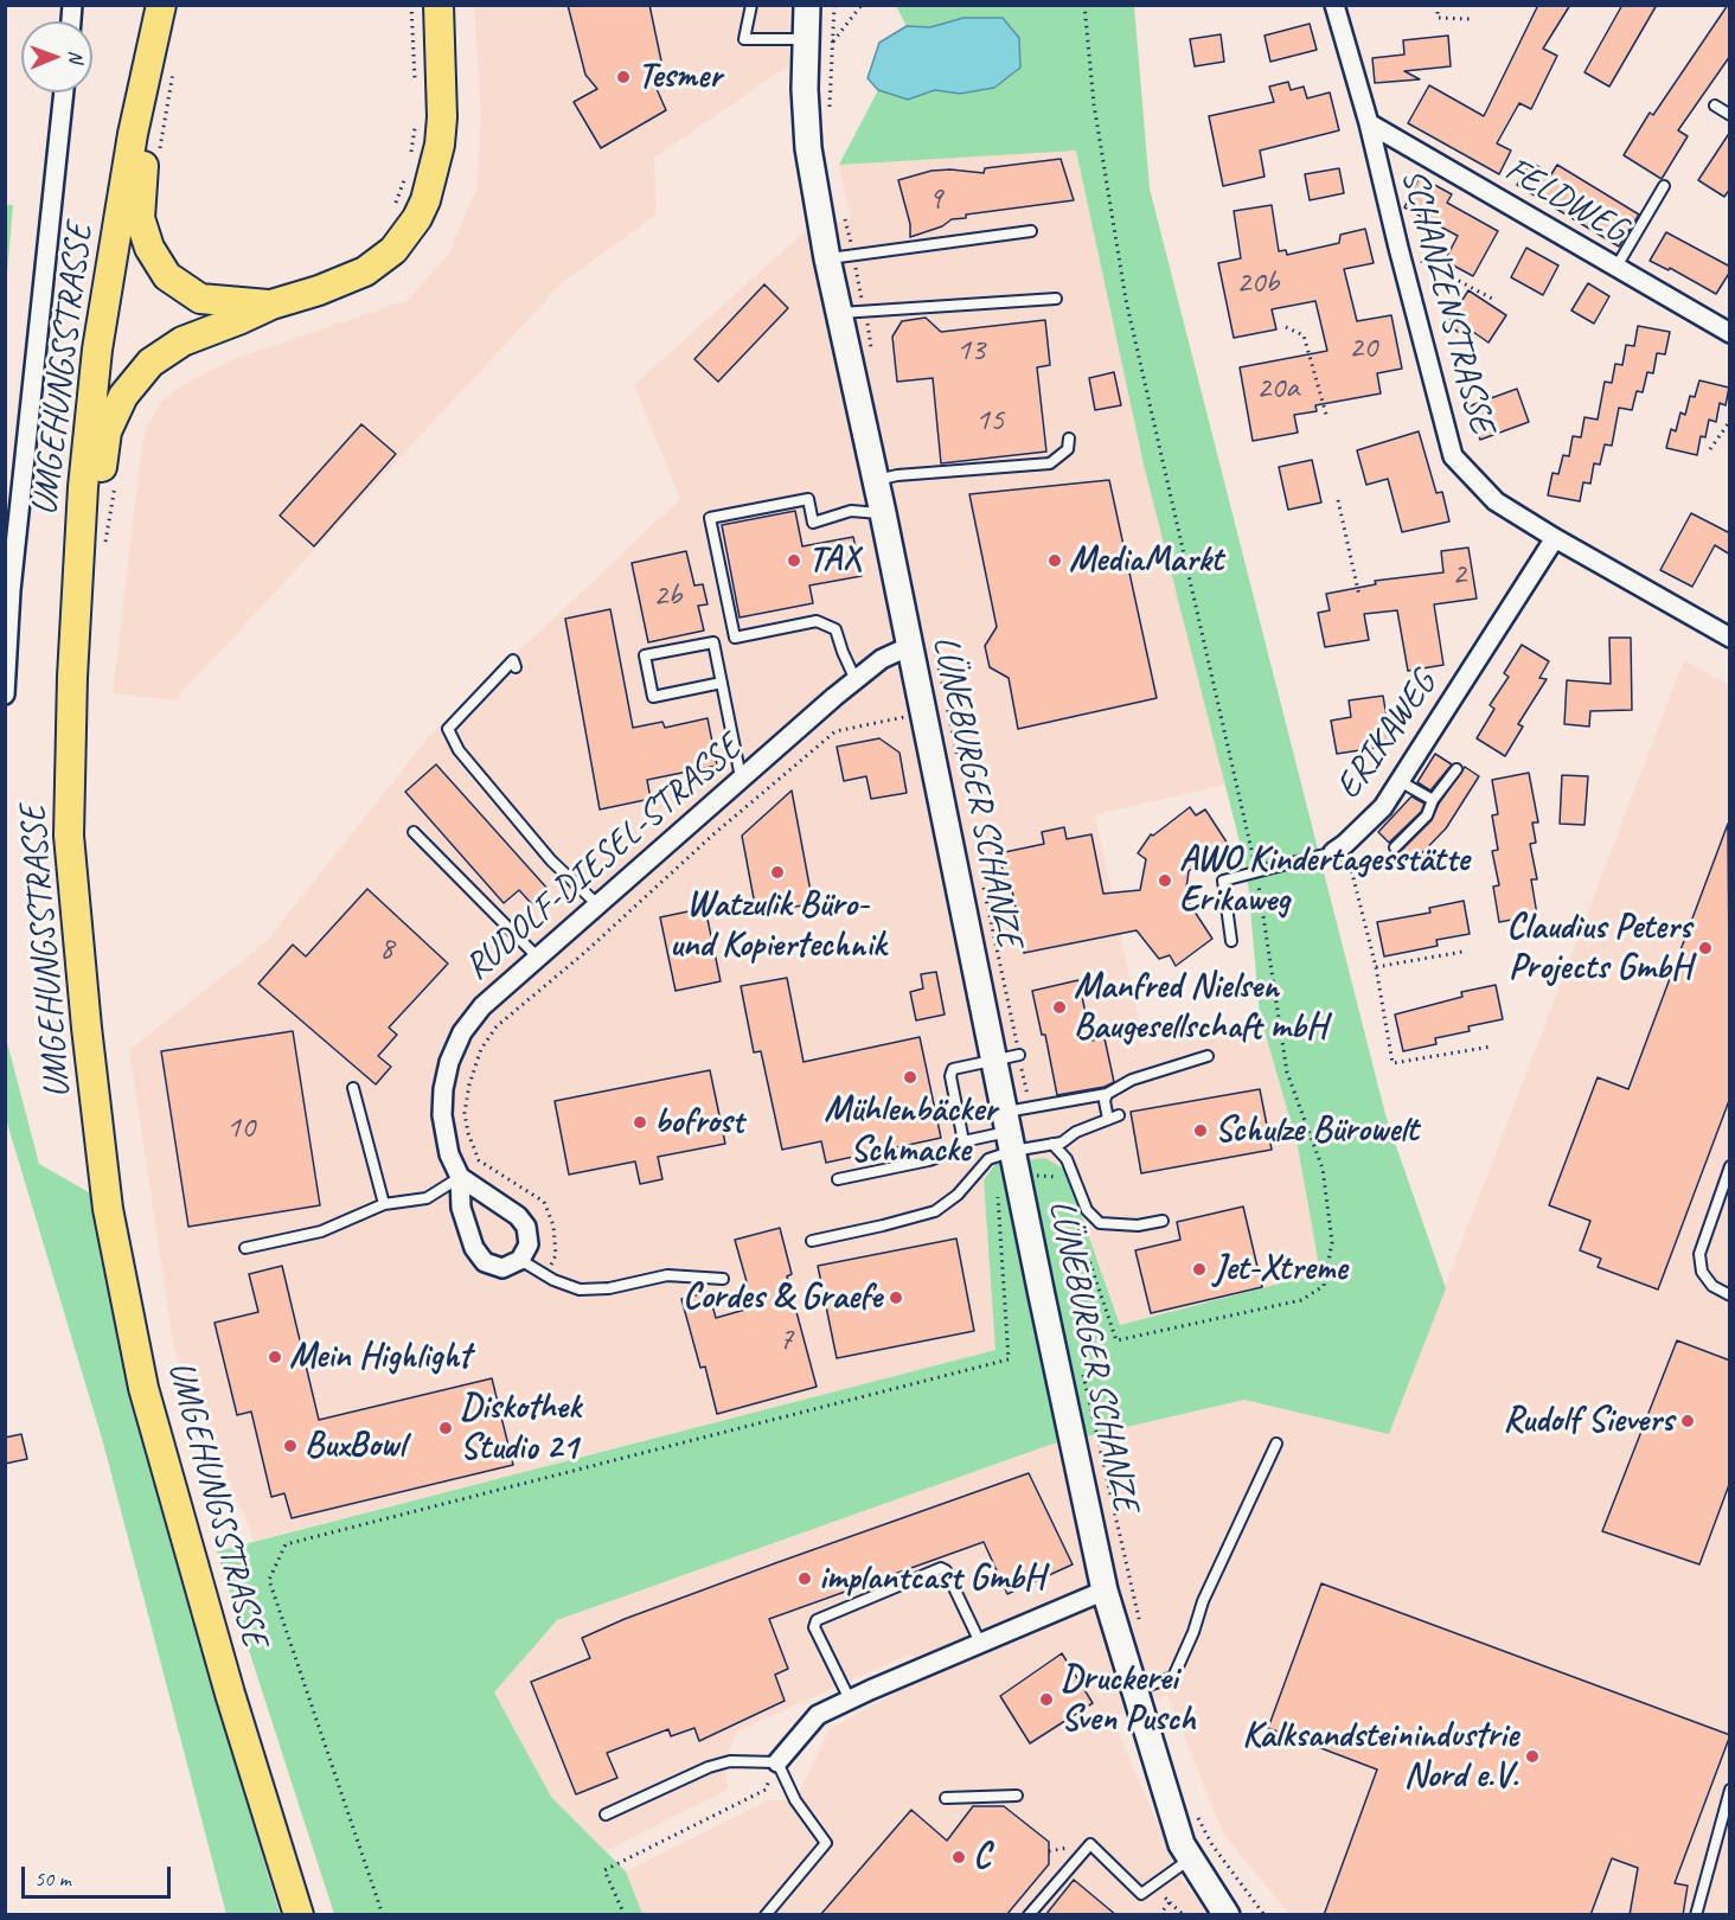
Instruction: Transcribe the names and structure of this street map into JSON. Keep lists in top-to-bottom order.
{
  "streets": {
    "main road": ["UMGEHUNGSSTRASSE"],
    "street": [
      "FELDWEG",
      "SCHANZENSTRASSE",
      "ERIKAWEG",
      "LÜNEBURGER SCHANZE",
      "RUDOLF-DIESEL-STRASSE"
    ]
  },
  "crossings": [
    ["FELDWEG", "SCHANZENSTRASSE"],
    ["SCHANZENSTRASSE", "ERIKAWEG"],
    ["LÜNEBURGER SCHANZE", "RUDOLF-DIESEL-STRASSE"]
  ],
  "places": [
    "Tesmer",
    "TAX",
    "MediaMarkt",
    "Watzulik Büro- und Kopiertechnik",
    "AWO Kindertagesstätte Erikaweg",
    "Claudius Peters Projects GmbH",
    "Manfred Nielsen Baugesellschaft mbH",
    "Mühlenbäcker Schmacke",
    "bofrost",
    "Schulze Bürowelt",
    "Jet-Xtreme",
    "Cordes & Graefe",
    "Mein Highlight",
    "Rudolf Sievers",
    "Diskothek Studio 21",
    "BuxBowl",
    "implantcast GmbH",
    "Druckerei Sven Pusch",
    "Kalksandsteinindustrie Nord e.V.",
    "C"
  ],
  "house_numbers": [
    "9",
    "20b",
    "20",
    "13",
    "20a",
    "15",
    "2",
    "2b",
    "8",
    "10",
    "7"
  ],
  "scale_bar": "50 m",
  "north": "right"
}
